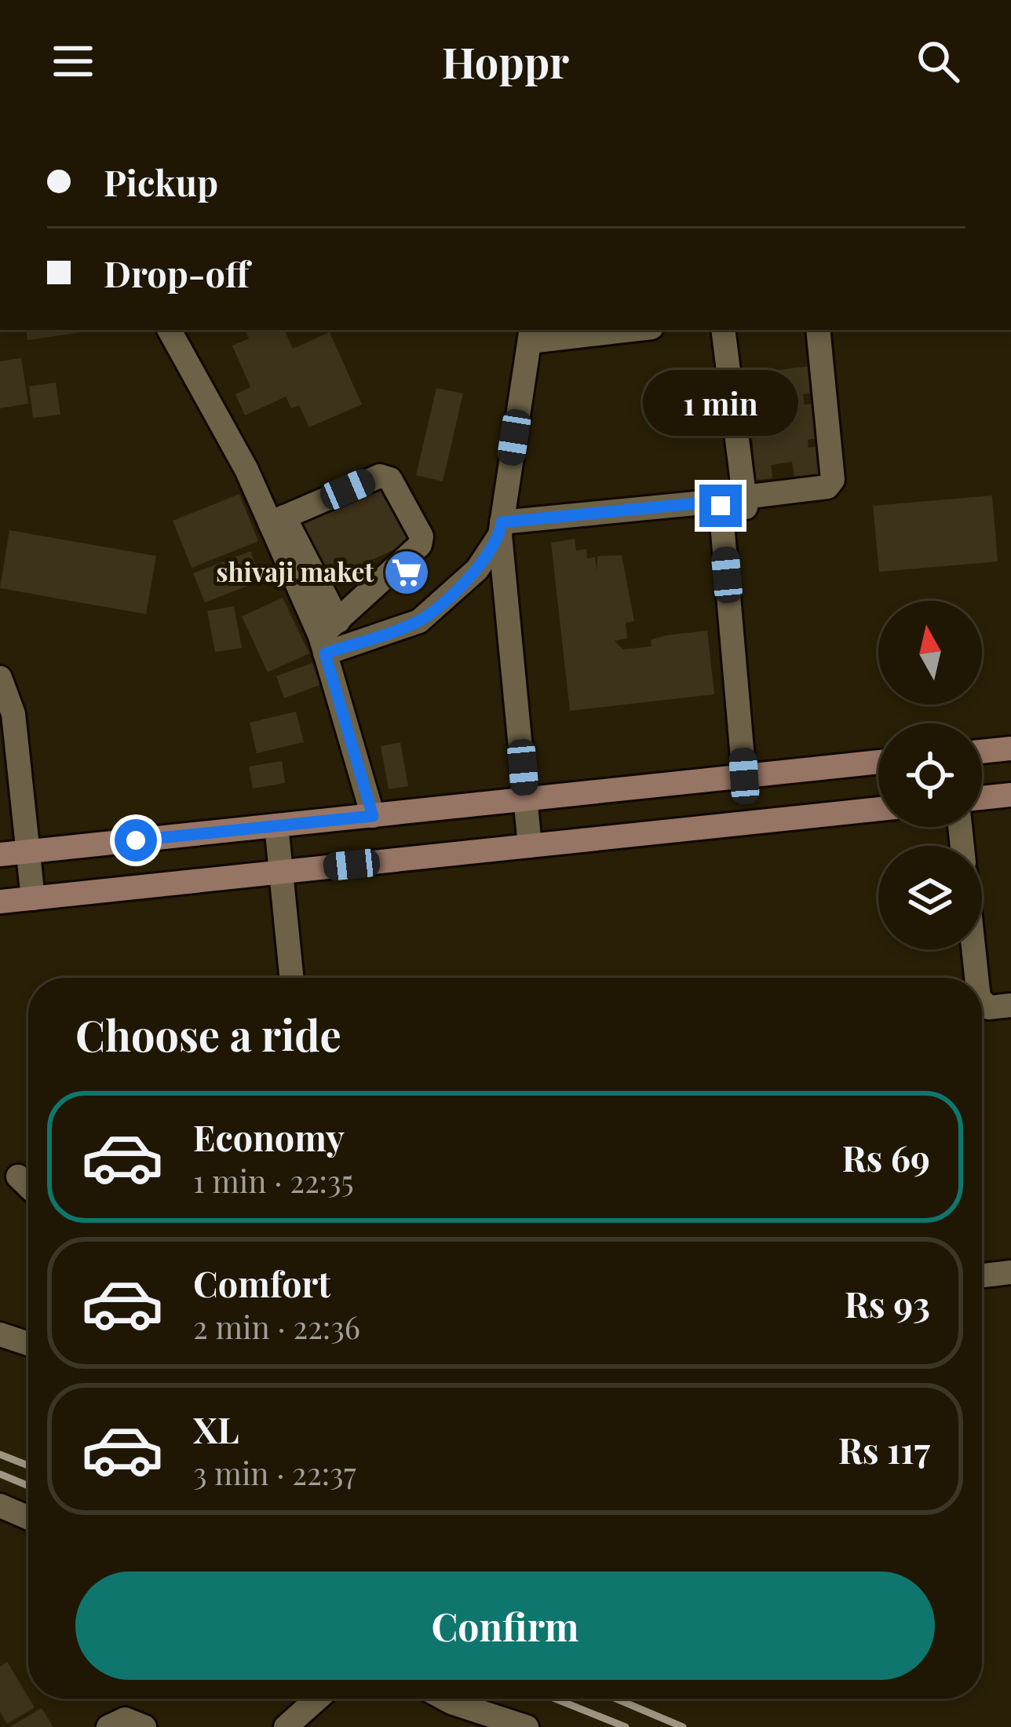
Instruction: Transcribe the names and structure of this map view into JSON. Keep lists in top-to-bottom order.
{
  "places": {
    "supermarket": ["shivaji maket"]
  },
  "north": "top",
  "page": {
    "header": "Hoppr",
    "banner": ["Pickup", "Drop-off"],
    "bubble": "1 min",
    "heading": "Choose a ride",
    "list": [
      {
        "name": "Economy",
        "note": "1 min · 22:35",
        "value": "Rs 69"
      },
      {
        "name": "Comfort",
        "note": "2 min · 22:36",
        "value": "Rs 93"
      },
      {
        "name": "XL",
        "note": "3 min · 22:37",
        "value": "Rs 117"
      }
    ],
    "buttons": "Confirm"
  }
}
